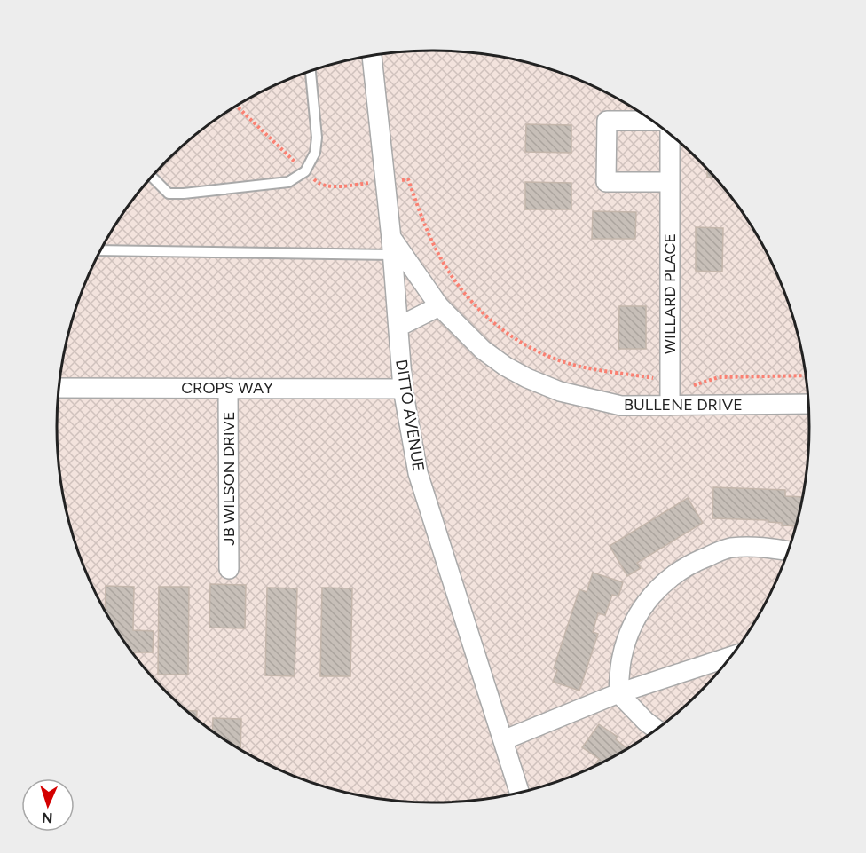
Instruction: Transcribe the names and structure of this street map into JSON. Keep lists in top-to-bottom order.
{
  "streets": {
    "street": [
      "WILLARD PLACE",
      "CROPS WAY",
      "BULLENE DRIVE",
      "DITTO AVENUE",
      "JB WILSON DRIVE"
    ]
  },
  "crossings": [
    ["WILLARD PLACE", "BULLENE DRIVE"],
    ["CROPS WAY", "DITTO AVENUE"],
    ["CROPS WAY", "JB WILSON DRIVE"],
    ["BULLENE DRIVE", "DITTO AVENUE"]
  ],
  "north": "bottom"
}
